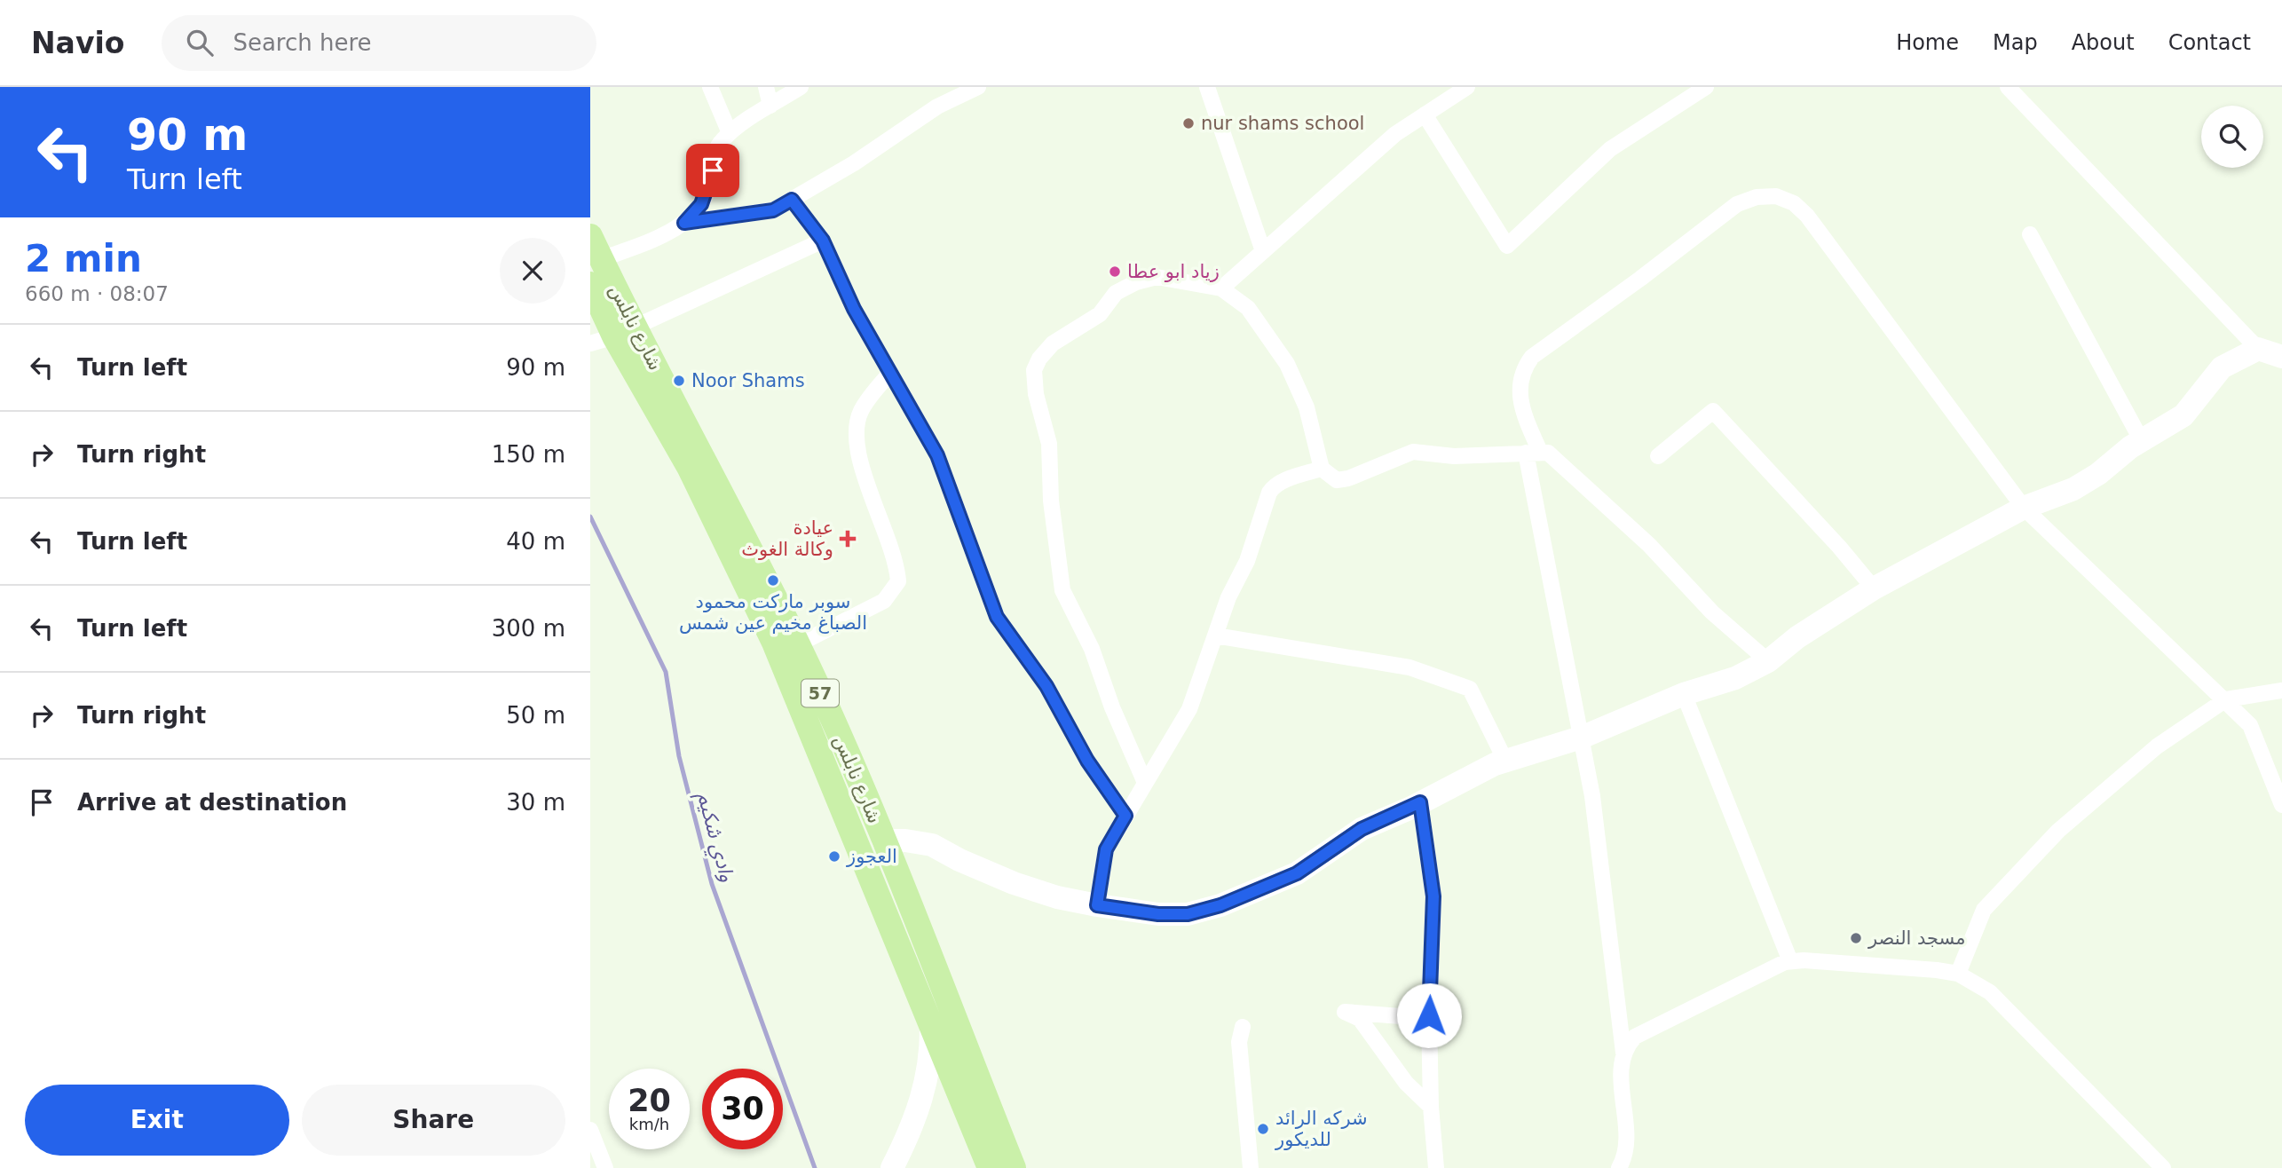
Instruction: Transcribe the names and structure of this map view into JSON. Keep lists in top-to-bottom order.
{
  "streets": {
    "main road": ["شارع نابلس", "57"]
  },
  "water": ["وادي شكيم"],
  "places": {
    "other": [
      "nur shams school",
      "زياد ابو عطا",
      "Noor Shams",
      "سوبر ماركت محمود الصباغ مخيم عين شمس",
      "العجوز",
      "مسجد النصر",
      "شركه الرائد للديكور"
    ],
    "health": ["عيادة وكالة الغوث"]
  },
  "page": {
    "header": "Navio",
    "search": "Search here",
    "nav": [
      "Home",
      "Map",
      "About",
      "Contact"
    ],
    "turn": ["90 m", "Turn left"],
    "heading": ["2 min", "660 m · 08:07"],
    "list": [
      {
        "name": "Turn left",
        "value": "90 m"
      },
      {
        "name": "Turn right",
        "value": "150 m"
      },
      {
        "name": "Turn left",
        "value": "40 m"
      },
      {
        "name": "Turn left",
        "value": "300 m"
      },
      {
        "name": "Turn right",
        "value": "50 m"
      },
      {
        "name": "Arrive at destination",
        "value": "30 m"
      }
    ],
    "speed": "20 km/h",
    "limit": "30",
    "buttons": ["Exit", "Share"]
  }
}
